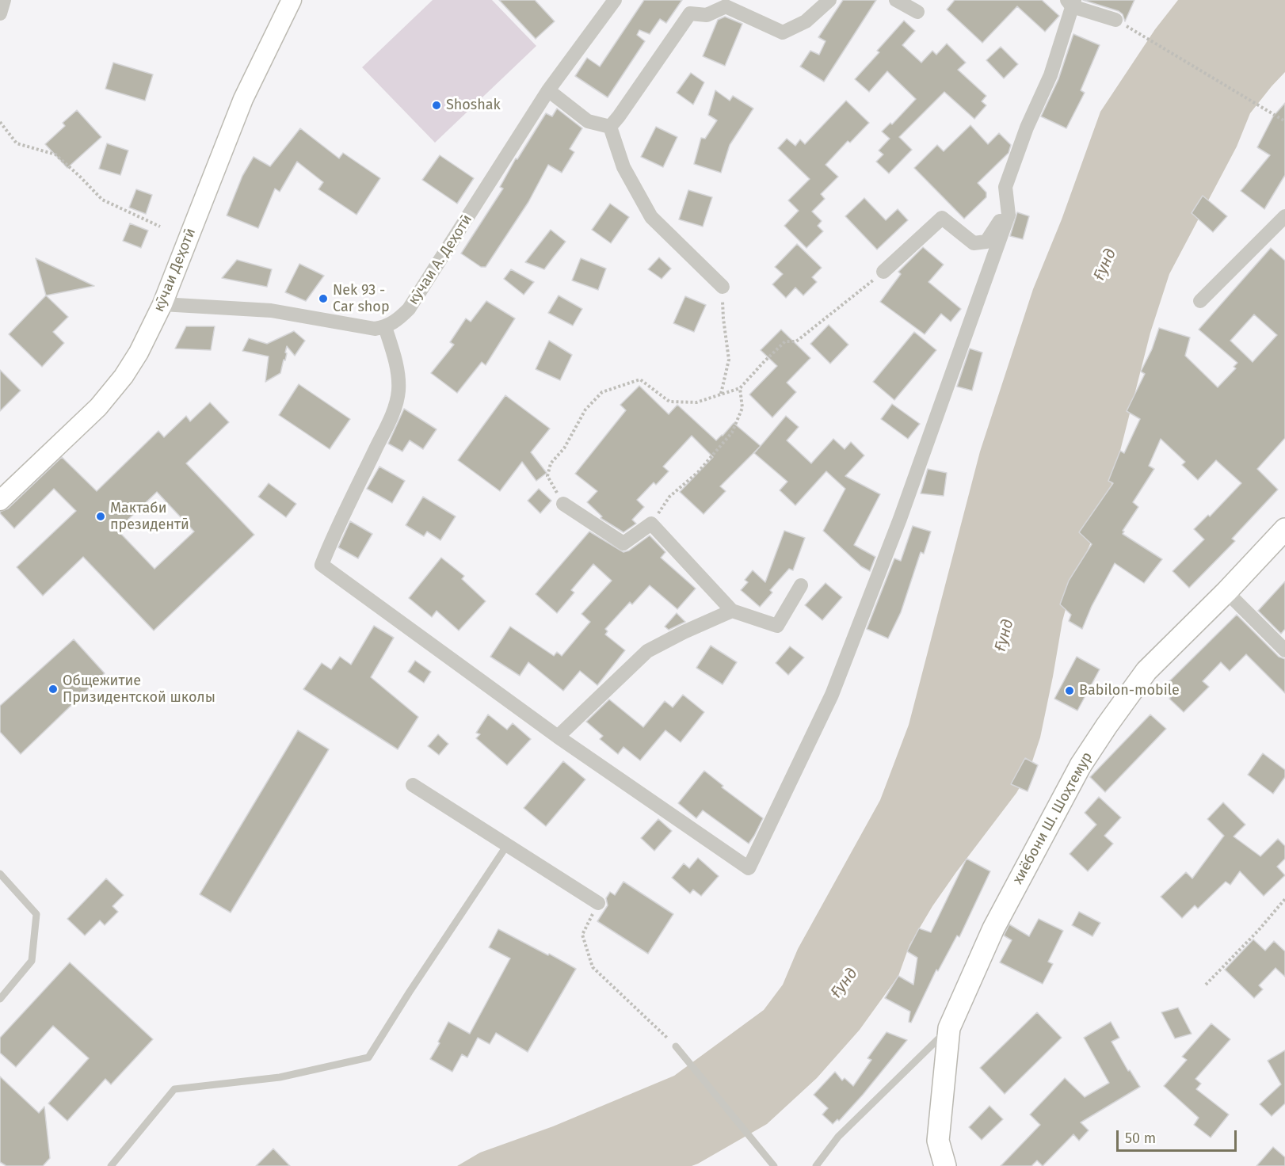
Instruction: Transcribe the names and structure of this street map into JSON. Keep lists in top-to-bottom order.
{
  "streets": {
    "main road": ["кӯчаи Деҳотӣ", "хиёбони Ш. Шоҳтемур"],
    "street": ["кӯчаи А. Деҳотӣ"]
  },
  "water": ["Ғунд"],
  "places": [
    "Shoshak",
    "Nek 93 - Car shop",
    "Мактаби президентӣ",
    "Общежитие Призидентской школы",
    "Babilon-mobile"
  ],
  "scale_bar": "50 m"
}
